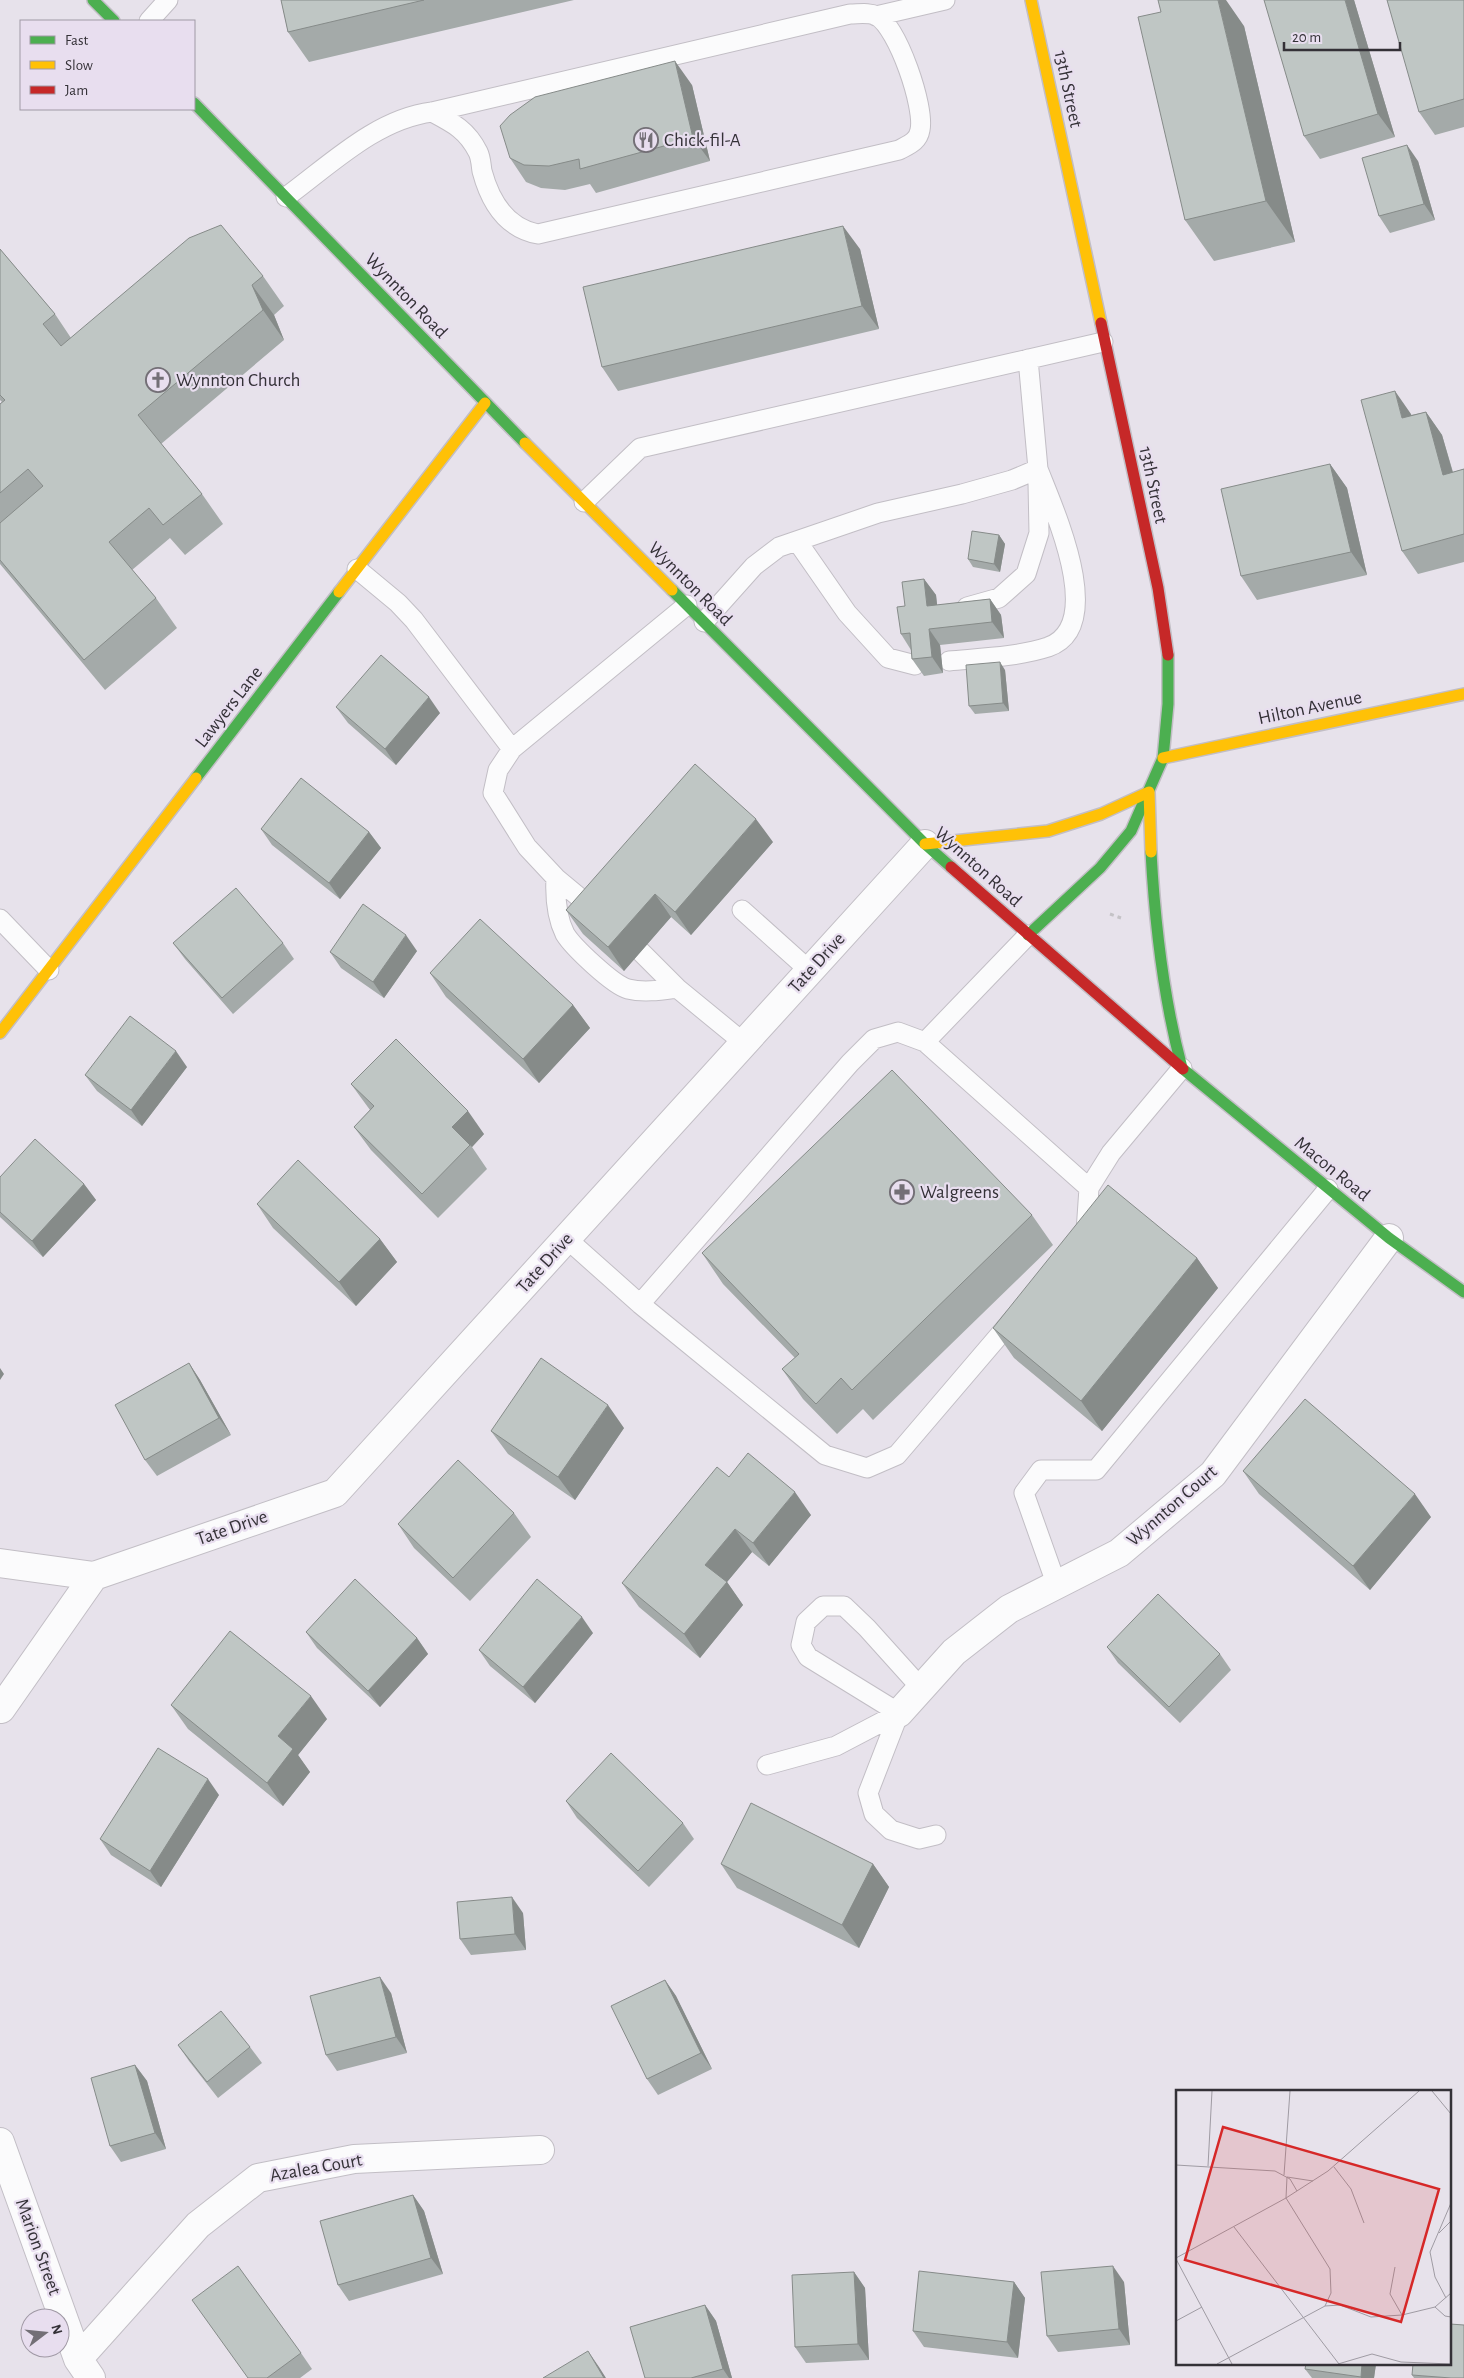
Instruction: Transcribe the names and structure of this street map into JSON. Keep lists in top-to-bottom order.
{
  "streets": {
    "main road": [
      "13th Street",
      "Wynnton Road",
      "Lawyers Lane",
      "Hilton Avenue",
      "Macon Road"
    ],
    "street": [
      "Tate Drive",
      "Wynnton Court",
      "Azalea Court",
      "Marion Street"
    ]
  },
  "crossings": [
    ["13th Street", "Wynnton Road"],
    ["13th Street", "Hilton Avenue"],
    ["Wynnton Road", "Lawyers Lane"],
    ["Wynnton Road", "Tate Drive"],
    ["Wynnton Road", "Macon Road"],
    ["Macon Road", "Wynnton Court"],
    ["Azalea Court", "Marion Street"]
  ],
  "places": {
    "restaurant": ["Chick-fil-A"],
    "church": ["Wynnton Church"],
    "pharmacy": ["Walgreens"]
  },
  "legend": ["Fast", "Slow", "Jam"],
  "scale_bar": "20 m",
  "north": "right"
}
